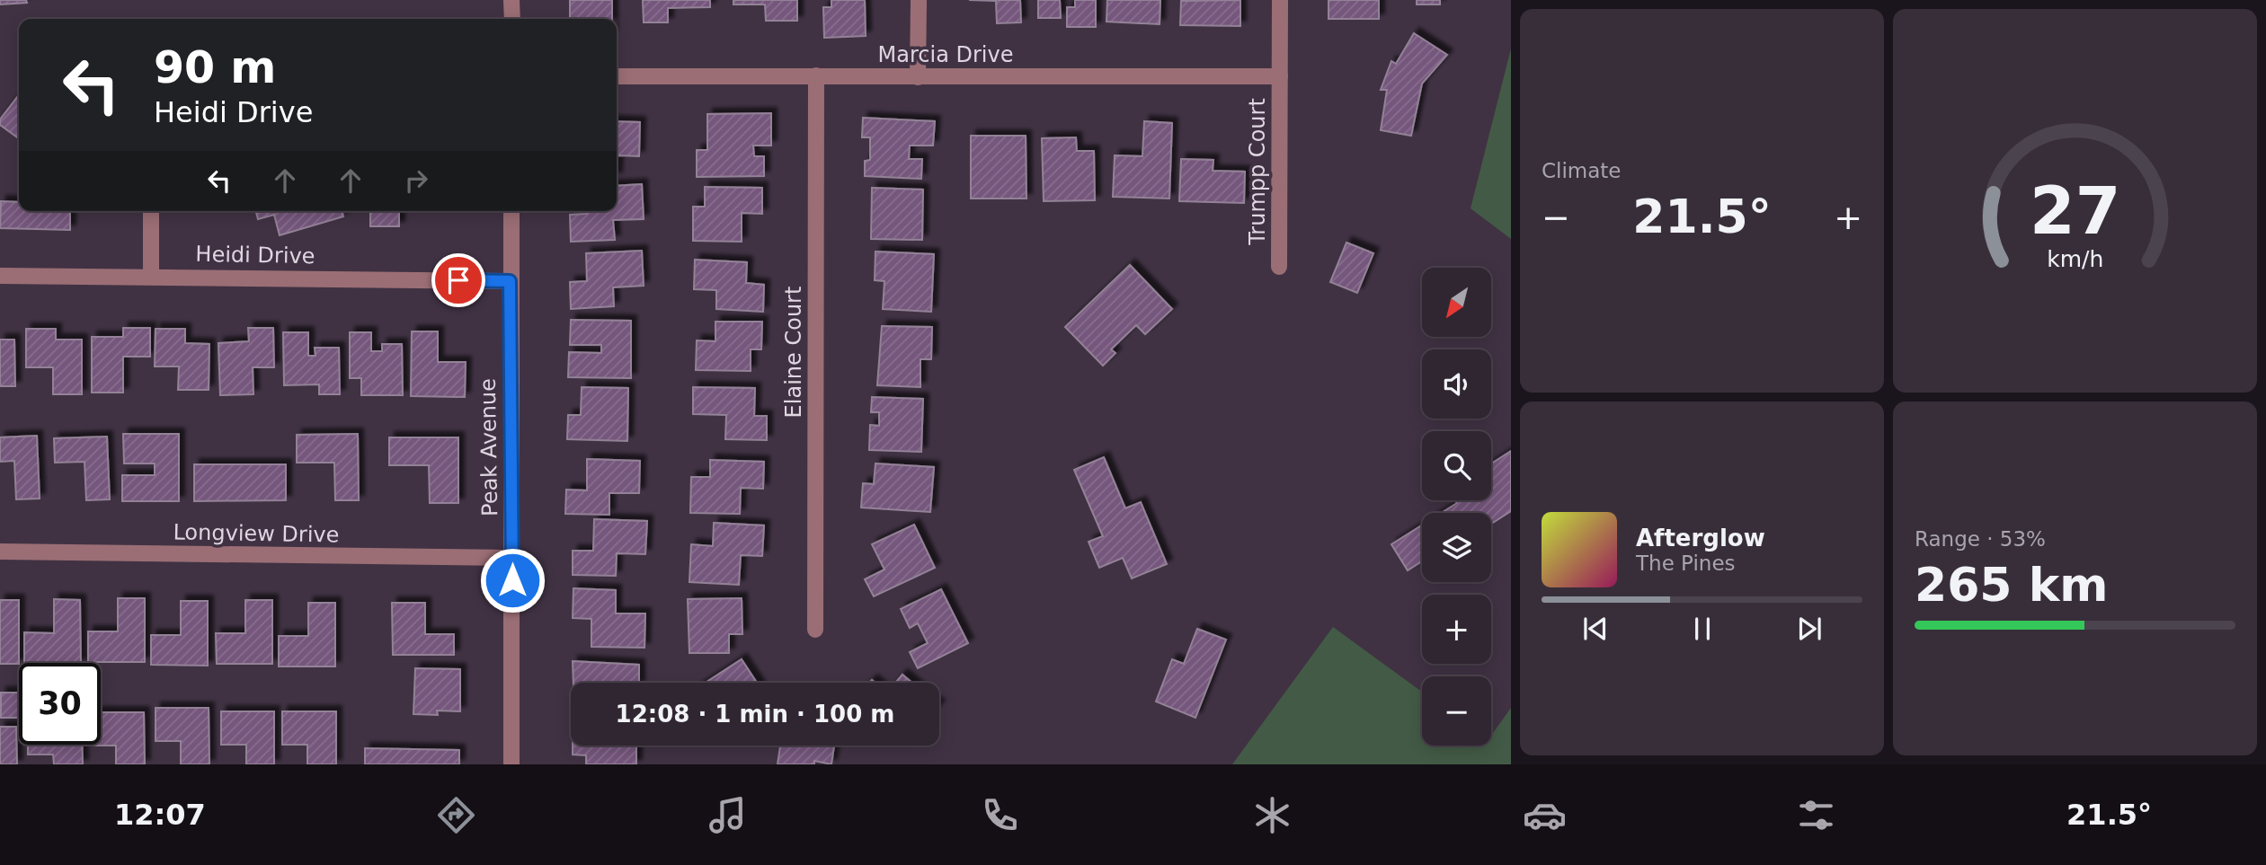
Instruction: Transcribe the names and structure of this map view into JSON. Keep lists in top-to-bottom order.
{
  "streets": {
    "street": [
      "Marcia Drive",
      "Trumpp Court",
      "Heidi Drive",
      "Elaine Court",
      "Peak Avenue",
      "Longview Drive"
    ]
  },
  "crossings": [
    ["Marcia Drive", "Trumpp Court"],
    ["Marcia Drive", "Elaine Court"],
    ["Heidi Drive", "Peak Avenue"],
    ["Peak Avenue", "Longview Drive"]
  ],
  "north": "bottom left",
  "page": {
    "tile": [
      "Climate",
      ["Range · 53%", "265 km"]
    ],
    "turn": ["90 m", "Heidi Drive"],
    "heat": ["−", "21.5°", "+"],
    "map_buttons": ["+", "−"],
    "song": ["Afterglow", "The Pines"],
    "limit": "30",
    "trip": "12:08 · 1 min · 100 m",
    "tabs": ["12:07", "21.5°"],
    "gauge": ["27", "km/h"]
  }
}
